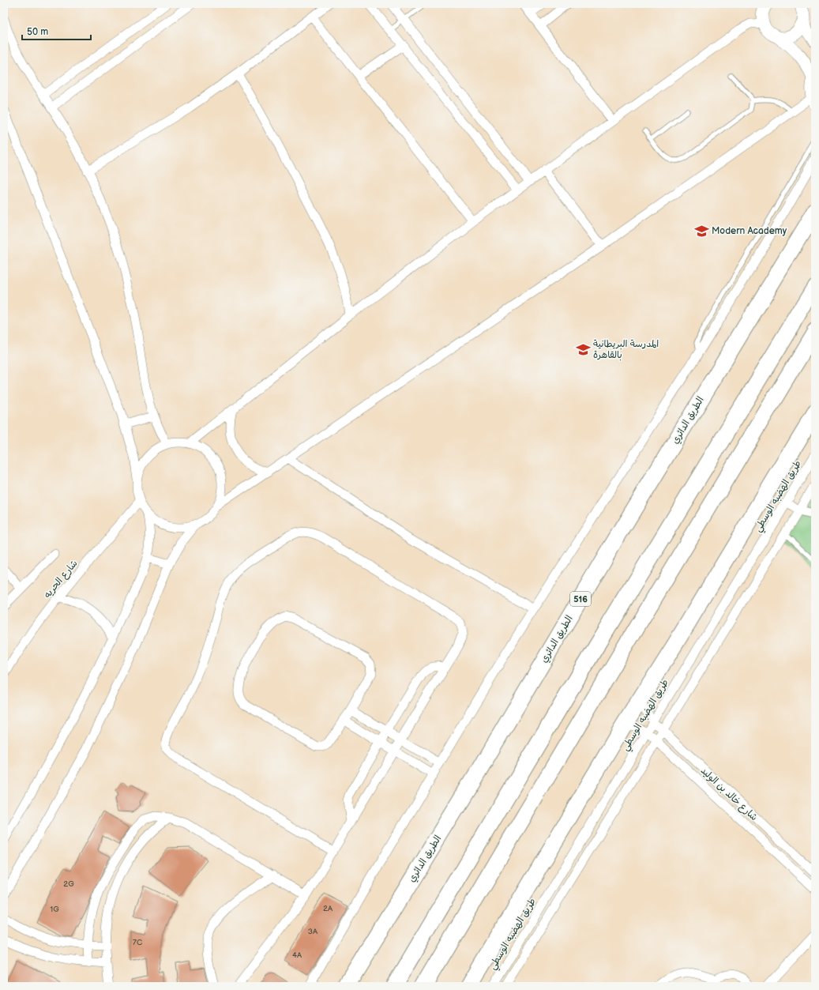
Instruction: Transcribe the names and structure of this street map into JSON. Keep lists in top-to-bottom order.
{
  "streets": {
    "highway": ["الطريق الدائري", "516"],
    "street": ["طريق الهضبه الوسطي", "شارع الحريه", "شارع خالد بن الوليد"]
  },
  "crossings": [
    ["طريق الهضبه الوسطي", "شارع خالد بن الوليد"]
  ],
  "places": {
    "school or university": ["Modern Academy", "المدرسة البريطانية بالقاهرة"]
  },
  "house_numbers": [
    "2G",
    "2A",
    "1G",
    "3A",
    "7C",
    "4A"
  ],
  "scale_bar": "50 m"
}
